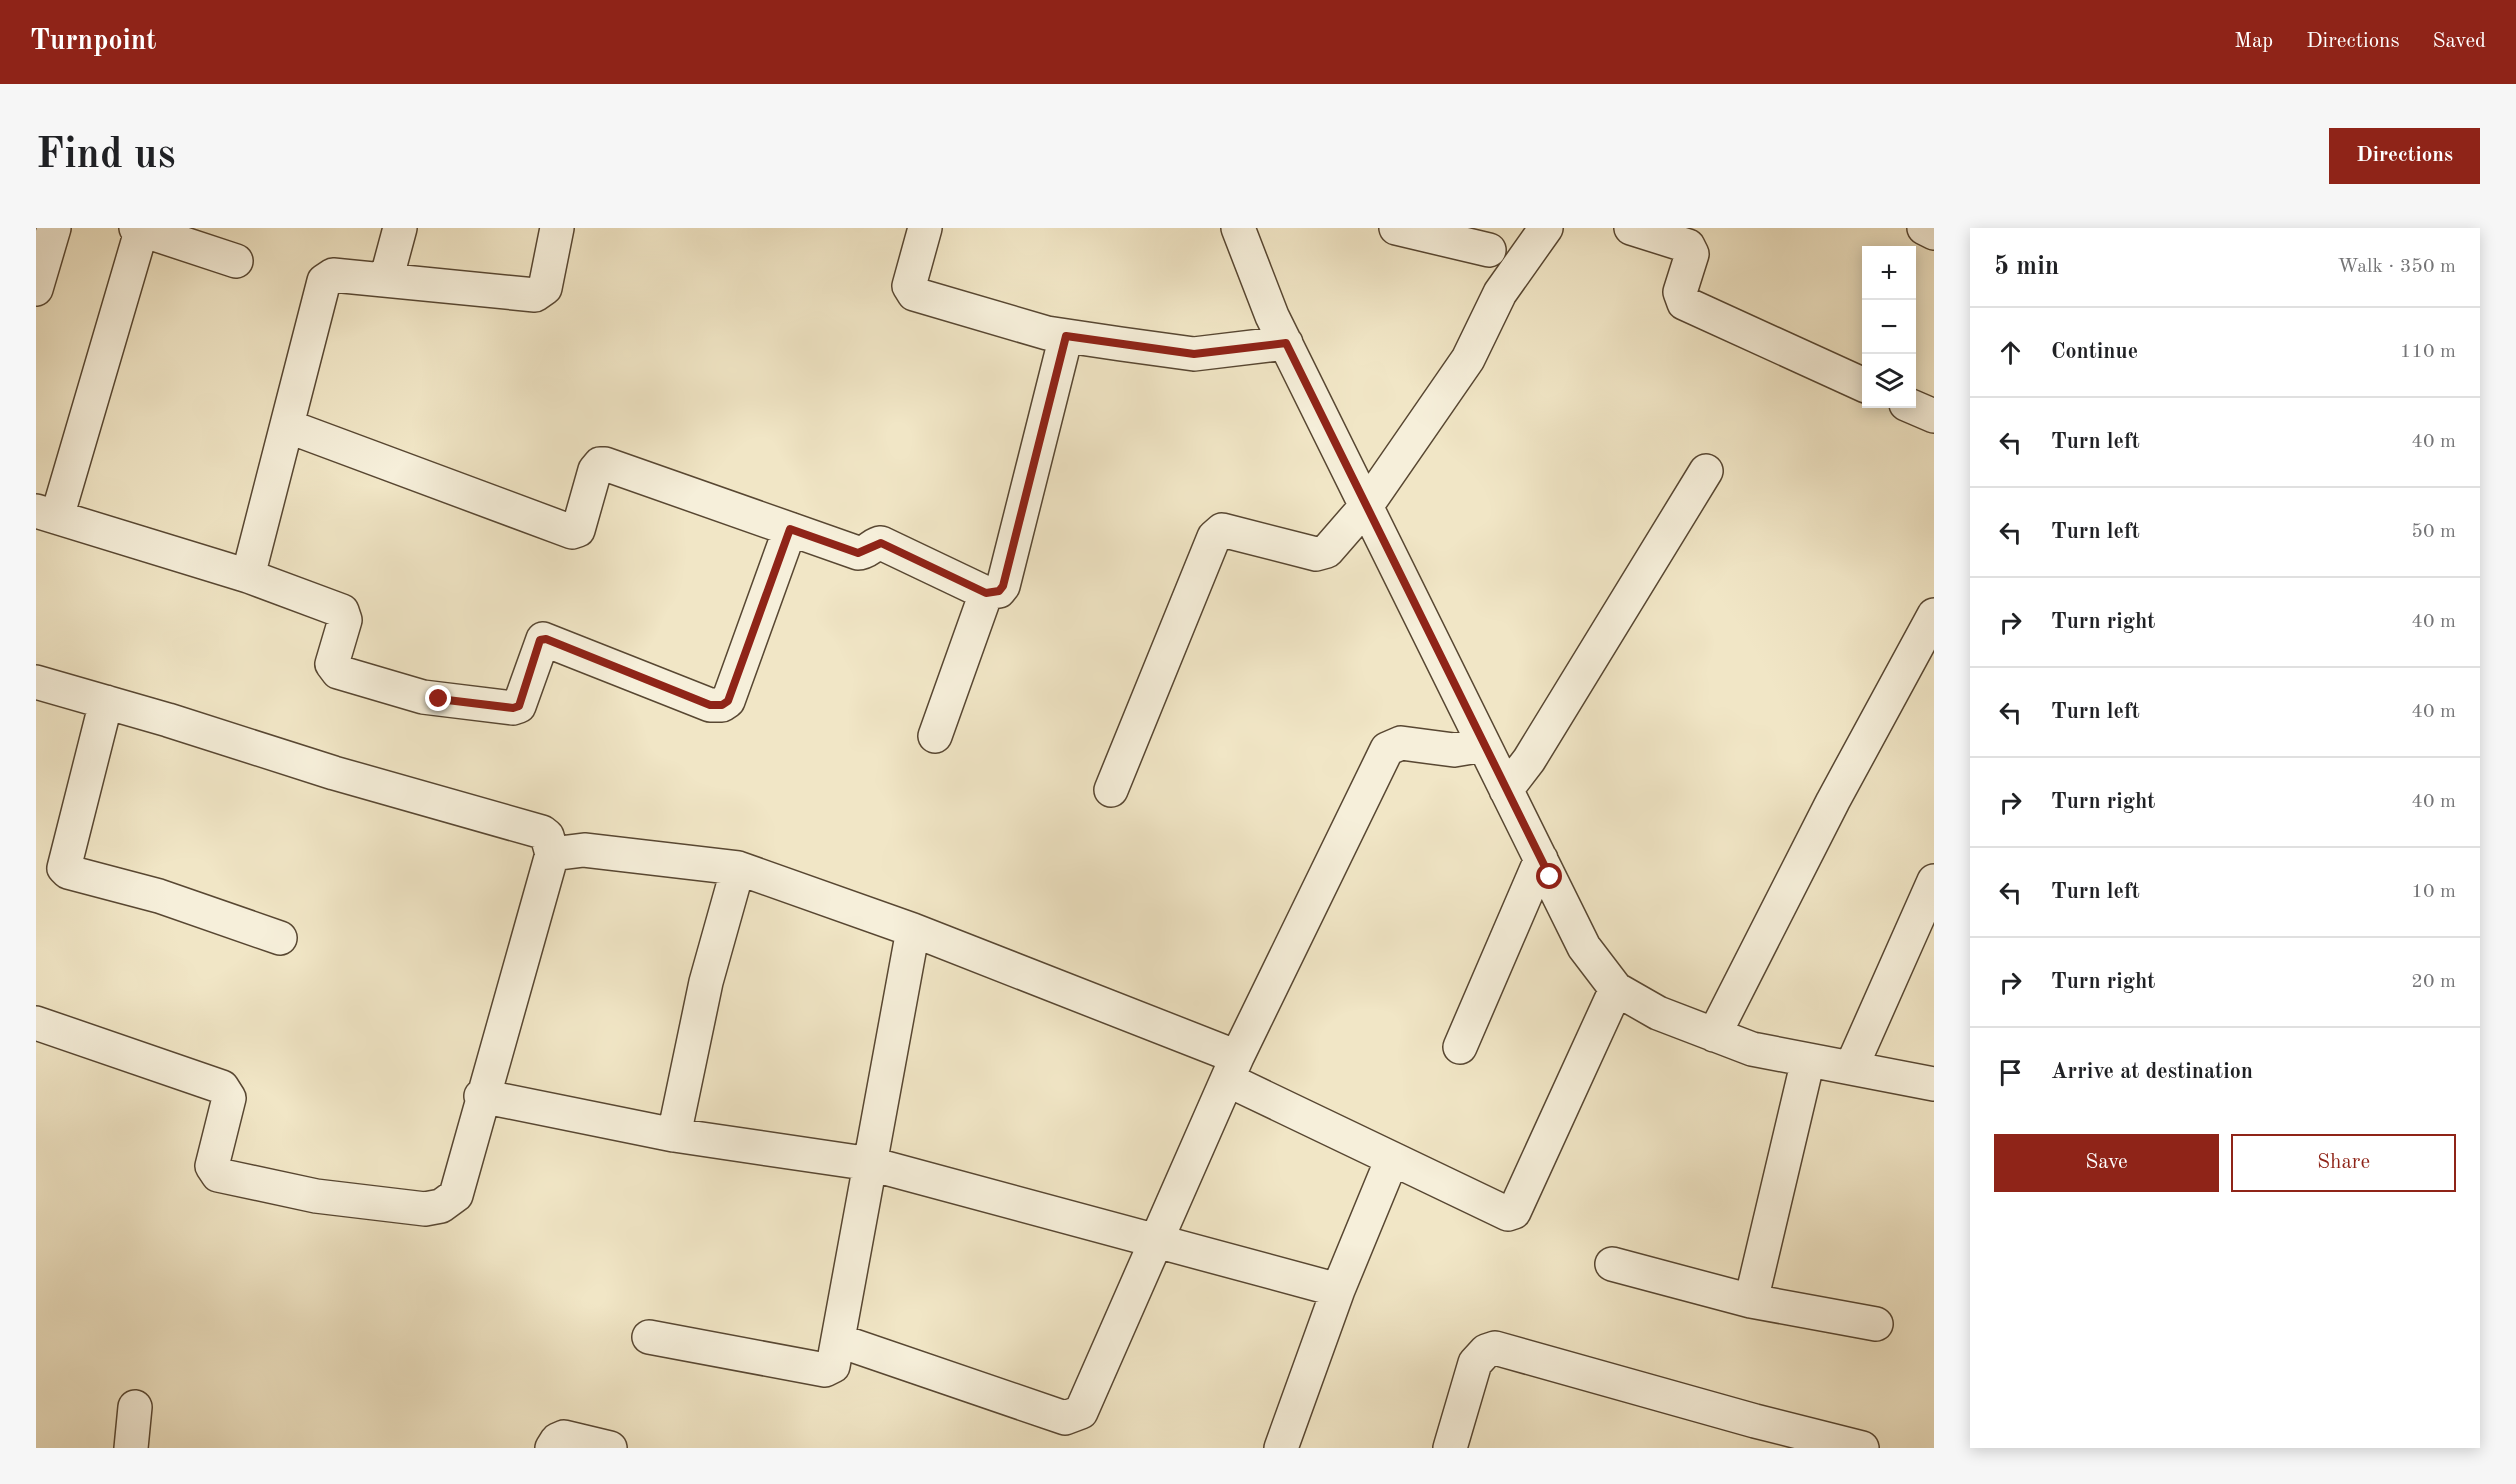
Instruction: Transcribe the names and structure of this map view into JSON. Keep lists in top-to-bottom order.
{
  "page": {
    "header": "Turnpoint",
    "nav": ["Map", "Directions", "Saved"],
    "buttons": [
      "Directions",
      ["Save", "Share"]
    ],
    "title": "Find us",
    "heading": ["5 min", "Walk · 350 m"],
    "map_buttons": ["+", "−"],
    "list": [
      ["Continue", "110 m"],
      ["Turn left", "40 m"],
      ["Turn left", "50 m"],
      ["Turn right", "40 m"],
      ["Turn left", "40 m"],
      ["Turn right", "40 m"],
      ["Turn left", "10 m"],
      ["Turn right", "20 m"],
      "Arrive at destination"
    ]
  }
}
